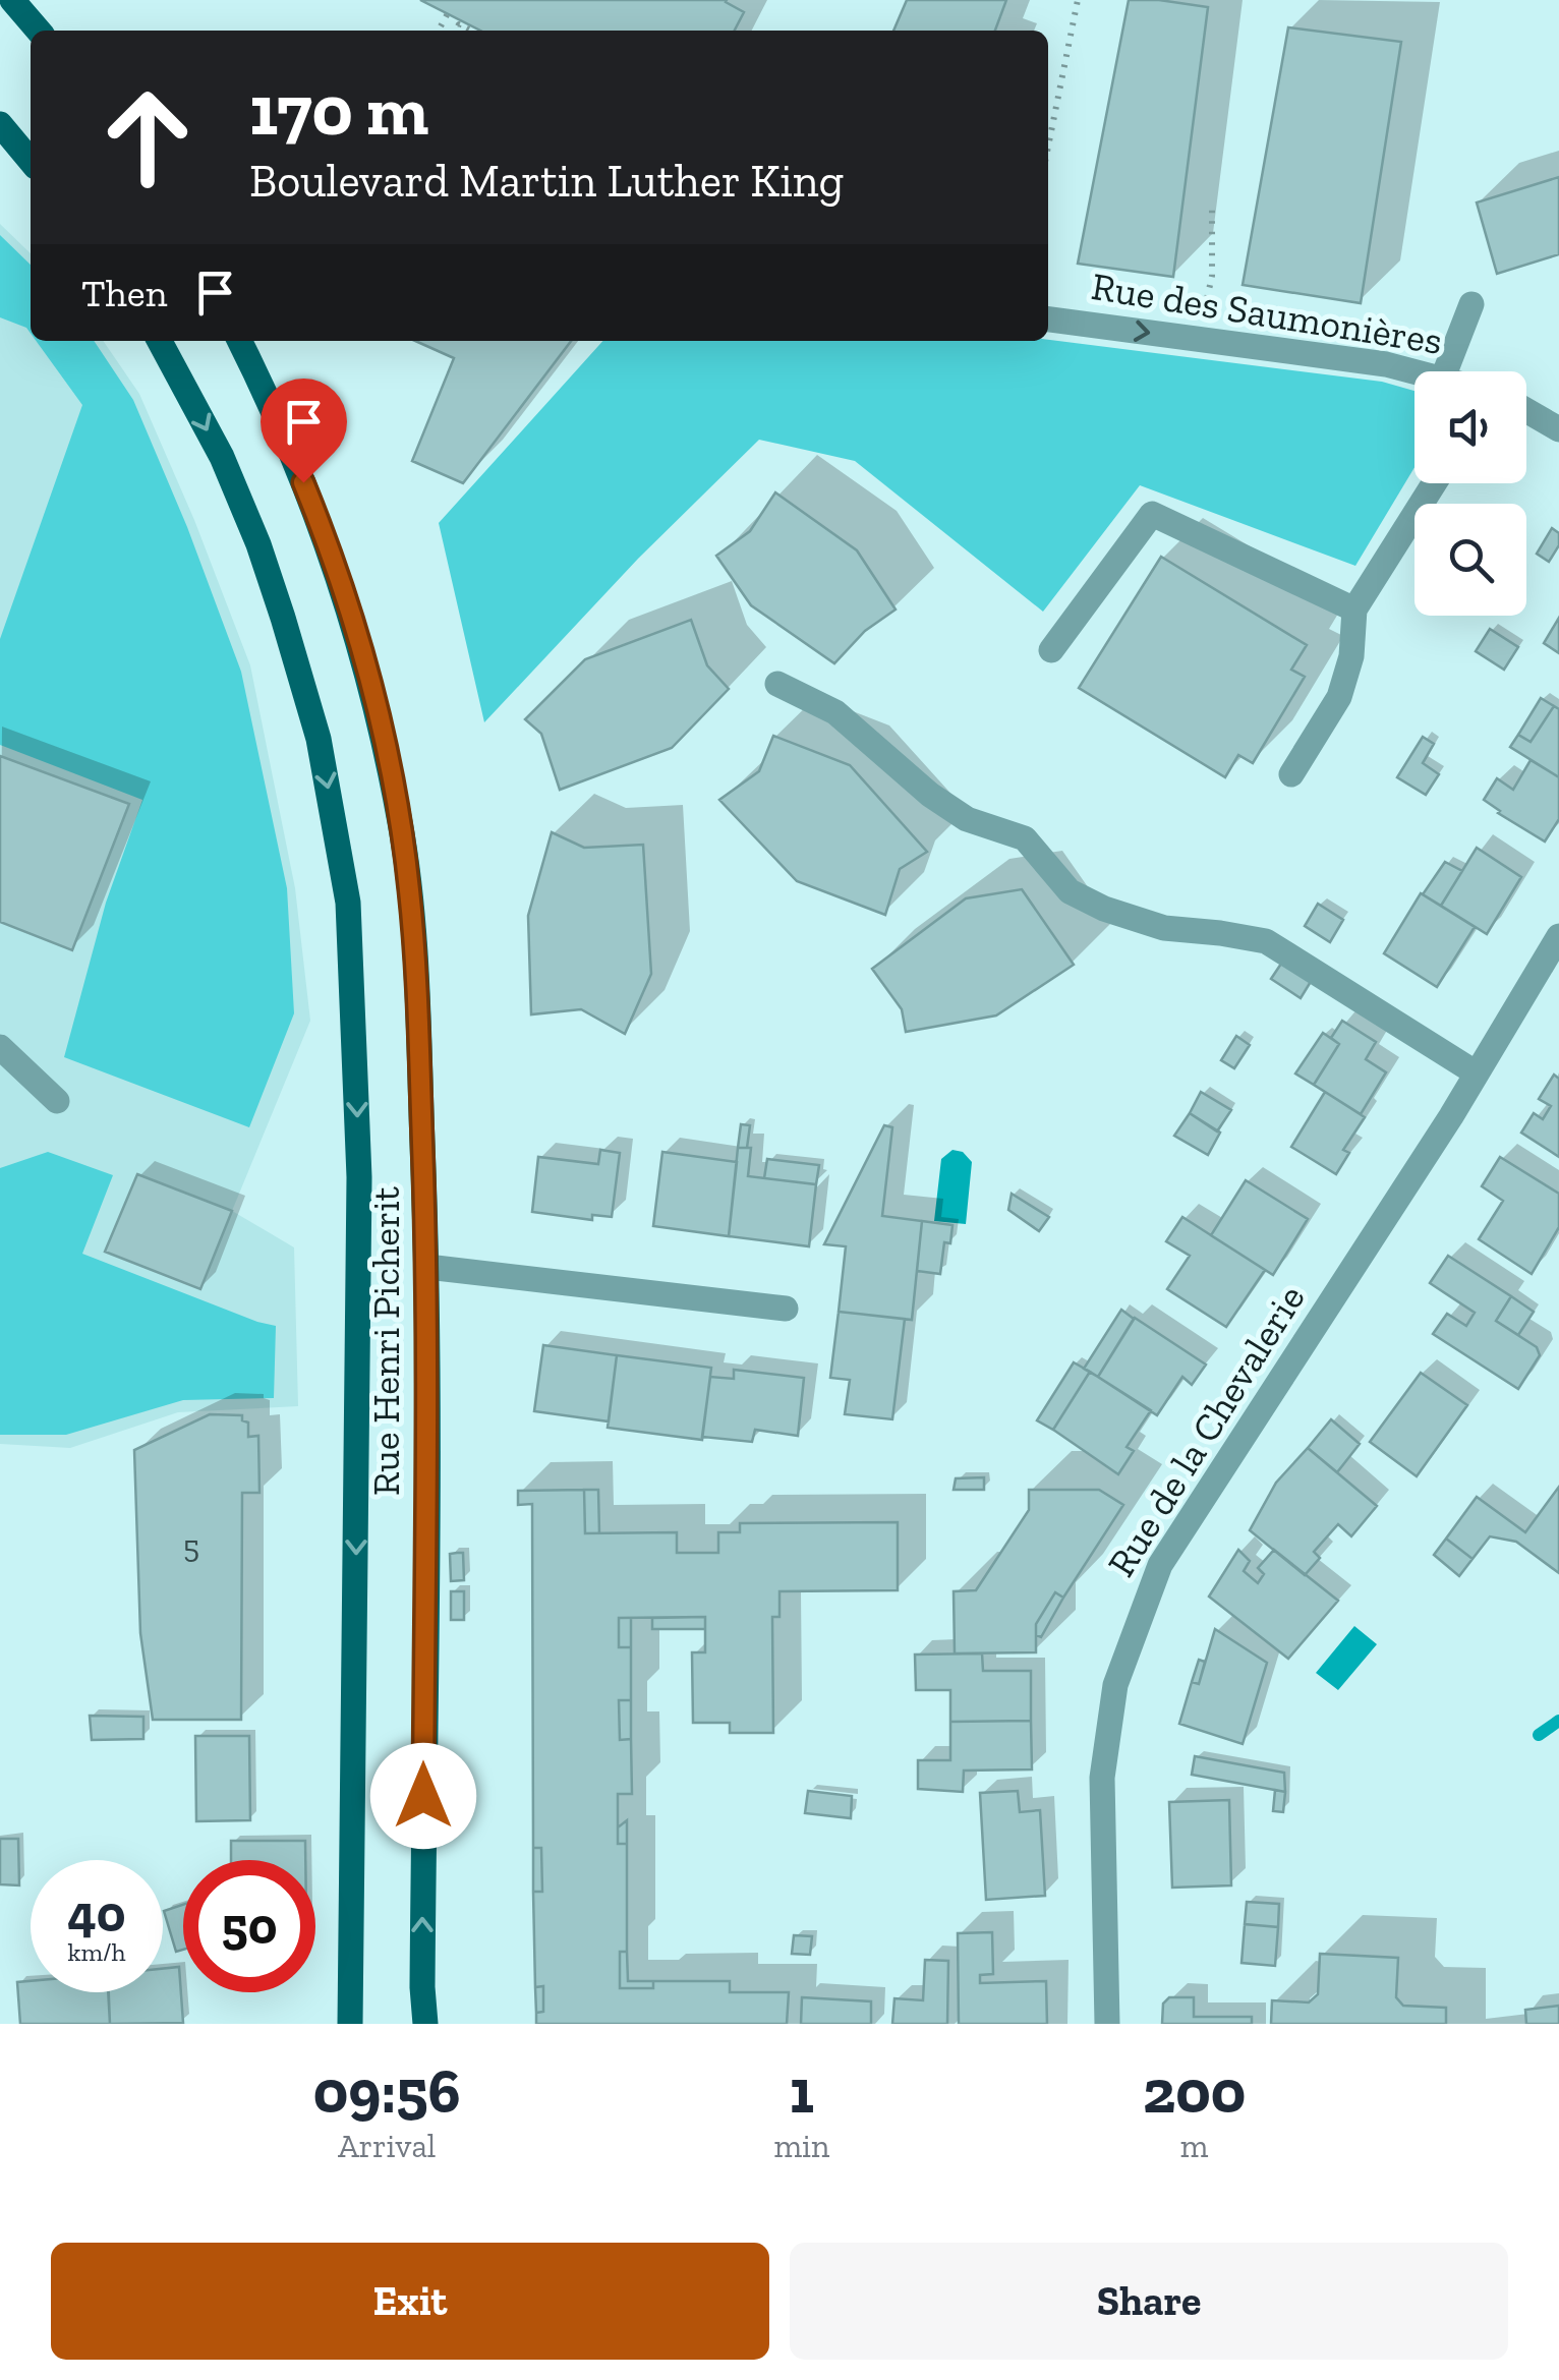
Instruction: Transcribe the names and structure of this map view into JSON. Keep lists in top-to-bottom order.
{
  "streets": {
    "main road": ["Rue Henri Picherit"],
    "street": ["Rue des Saumonières", "Rue de la Chevalerie"]
  },
  "one_way": ["Rue des Saumonières"],
  "house_numbers": ["5"],
  "page": {
    "turn": ["170 m", "Boulevard Martin Luther King"],
    "then": "Then",
    "speed": "40 km/h",
    "limit": "50",
    "eta": [
      "09:56",
      "Arrival",
      "1",
      "min",
      "200",
      "m"
    ],
    "buttons": ["Exit", "Share"]
  }
}
